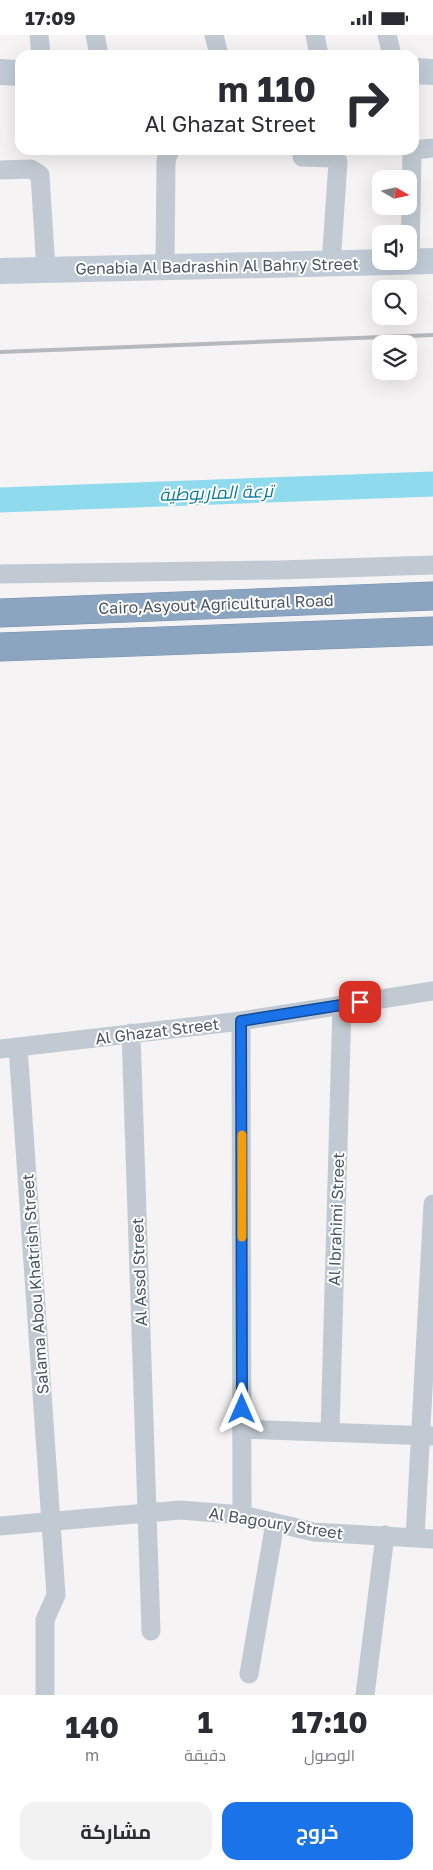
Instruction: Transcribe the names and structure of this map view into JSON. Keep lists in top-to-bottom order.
{
  "streets": {
    "highway": ["Cairo,Asyout Agricultural Road"],
    "street": [
      "Genabia Al Badrashin Al Bahry Street",
      "Al Ghazat Street",
      "Al Ibrahimi Street",
      "Al Assd Street",
      "Salama Abou Khatrish Street",
      "Al Bagoury Street"
    ]
  },
  "crossings": [
    ["Al Ghazat Street", "Al Ibrahimi Street"],
    ["Al Ghazat Street", "Al Assd Street"],
    ["Al Ghazat Street", "Salama Abou Khatrish Street"],
    ["Al Assd Street", "Al Bagoury Street"],
    ["Salama Abou Khatrish Street", "Al Bagoury Street"]
  ],
  "water": ["ترعة الماريوطية"],
  "north": "right",
  "page": {
    "status": "17:09",
    "turn": ["110 m", "Al Ghazat Street"],
    "eta": [
      "17:10",
      "الوصول",
      "1",
      "دقيقة",
      "140",
      "m"
    ],
    "buttons": ["خروج", "مشاركة"]
  }
}
